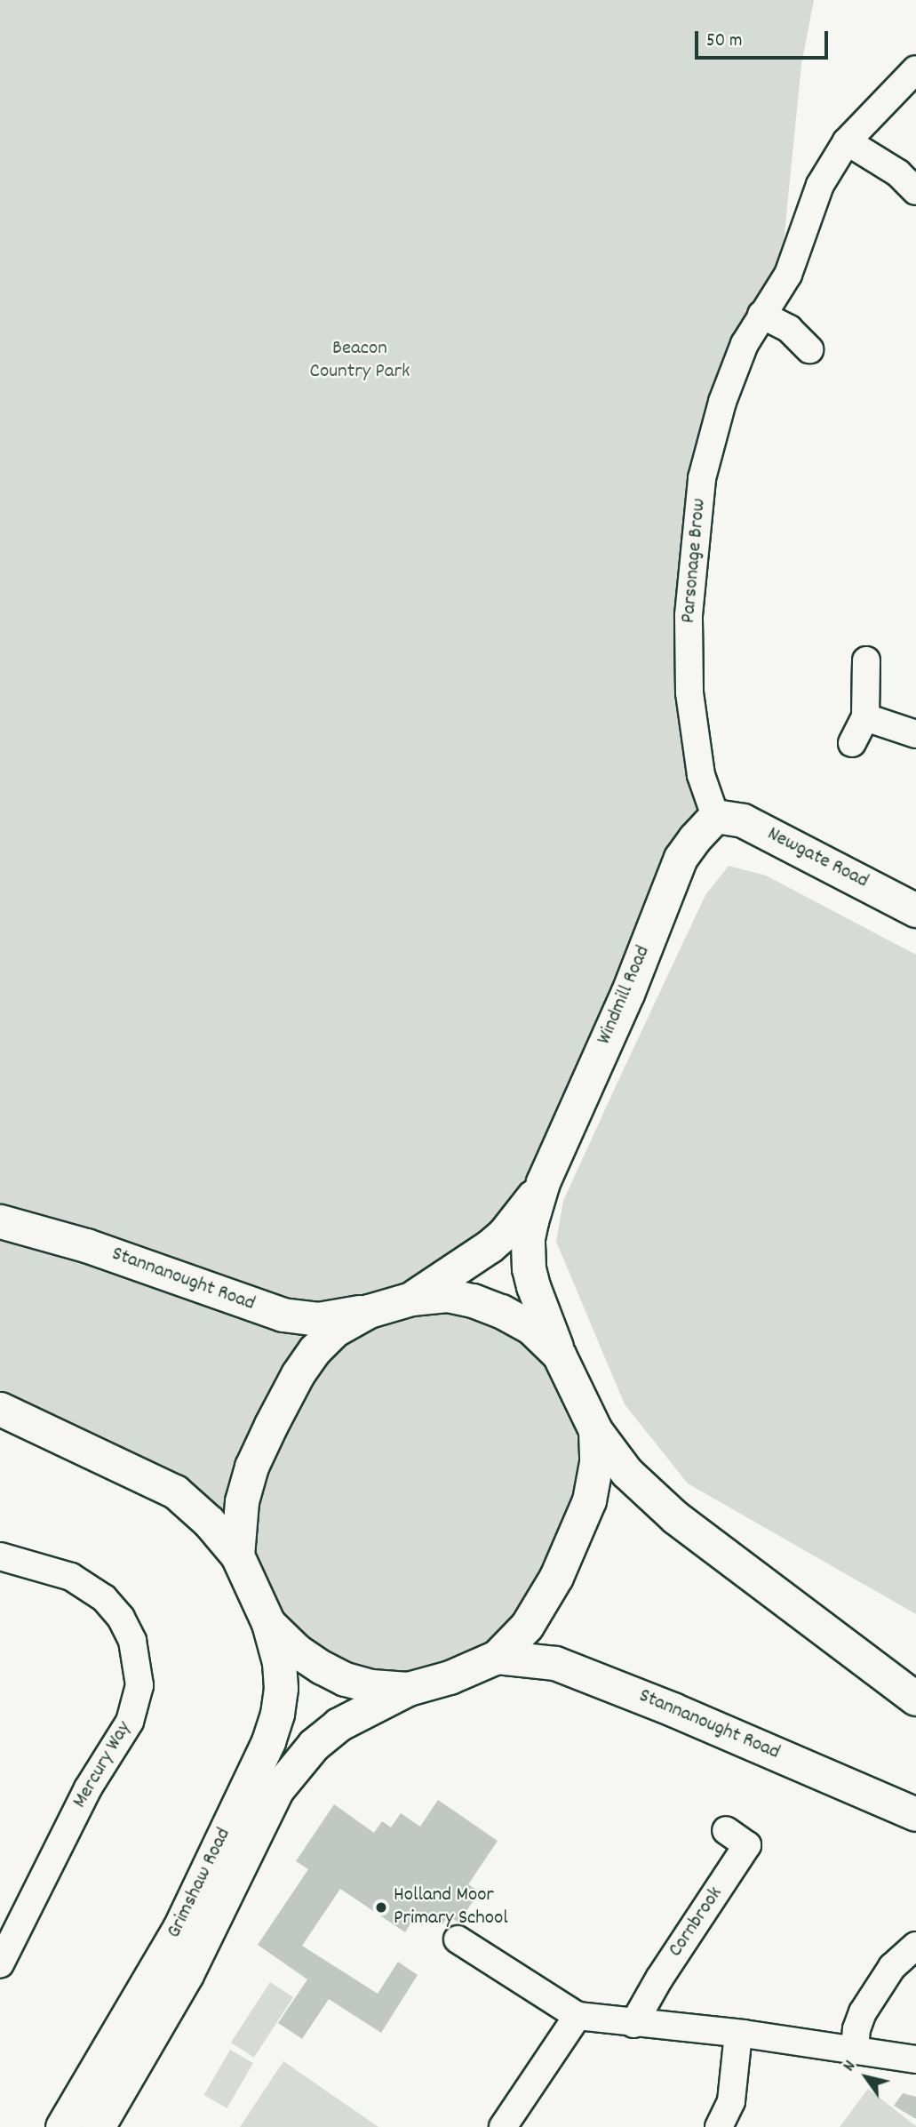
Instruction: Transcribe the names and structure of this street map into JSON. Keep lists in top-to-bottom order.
{
  "streets": {
    "main road": [
      "Newgate Road",
      "Windmill Road",
      "Stannanought Road",
      "Grimshaw Road"
    ],
    "street": ["Parsonage Brow", "Mercury Way", "Cornbrook"]
  },
  "crossings": [
    ["Parsonage Brow", "Newgate Road"],
    ["Parsonage Brow", "Windmill Road"],
    ["Newgate Road", "Windmill Road"]
  ],
  "parks": ["Beacon Country Park"],
  "places": ["Holland Moor Primary School"],
  "scale_bar": "50 m",
  "north": "top left"
}
